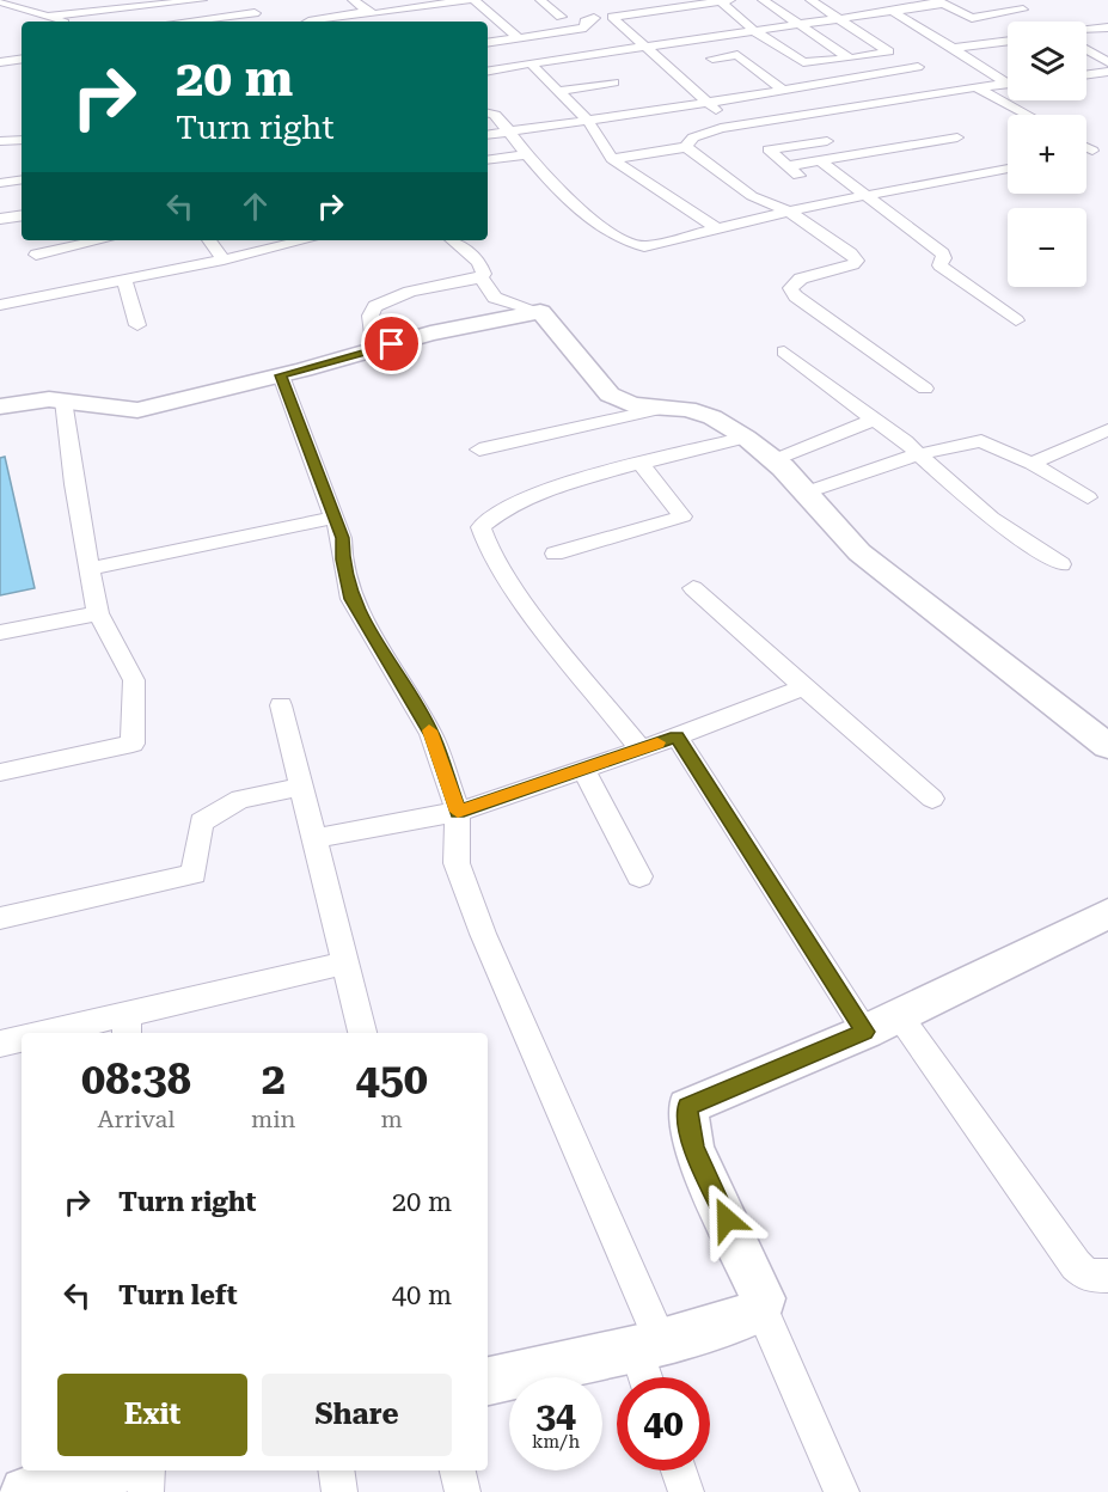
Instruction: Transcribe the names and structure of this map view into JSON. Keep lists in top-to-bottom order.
{
  "page": {
    "map_buttons": ["+", "−"],
    "turn": ["20 m", "Turn right"],
    "eta": [
      "08:38",
      "Arrival",
      "2",
      "min",
      "450",
      "m"
    ],
    "list": [
      {
        "name": "Turn right",
        "value": "20 m"
      },
      {
        "name": "Turn left",
        "value": "40 m"
      }
    ],
    "buttons": ["Exit", "Share"],
    "speed": "34 km/h",
    "limit": "40"
  }
}
